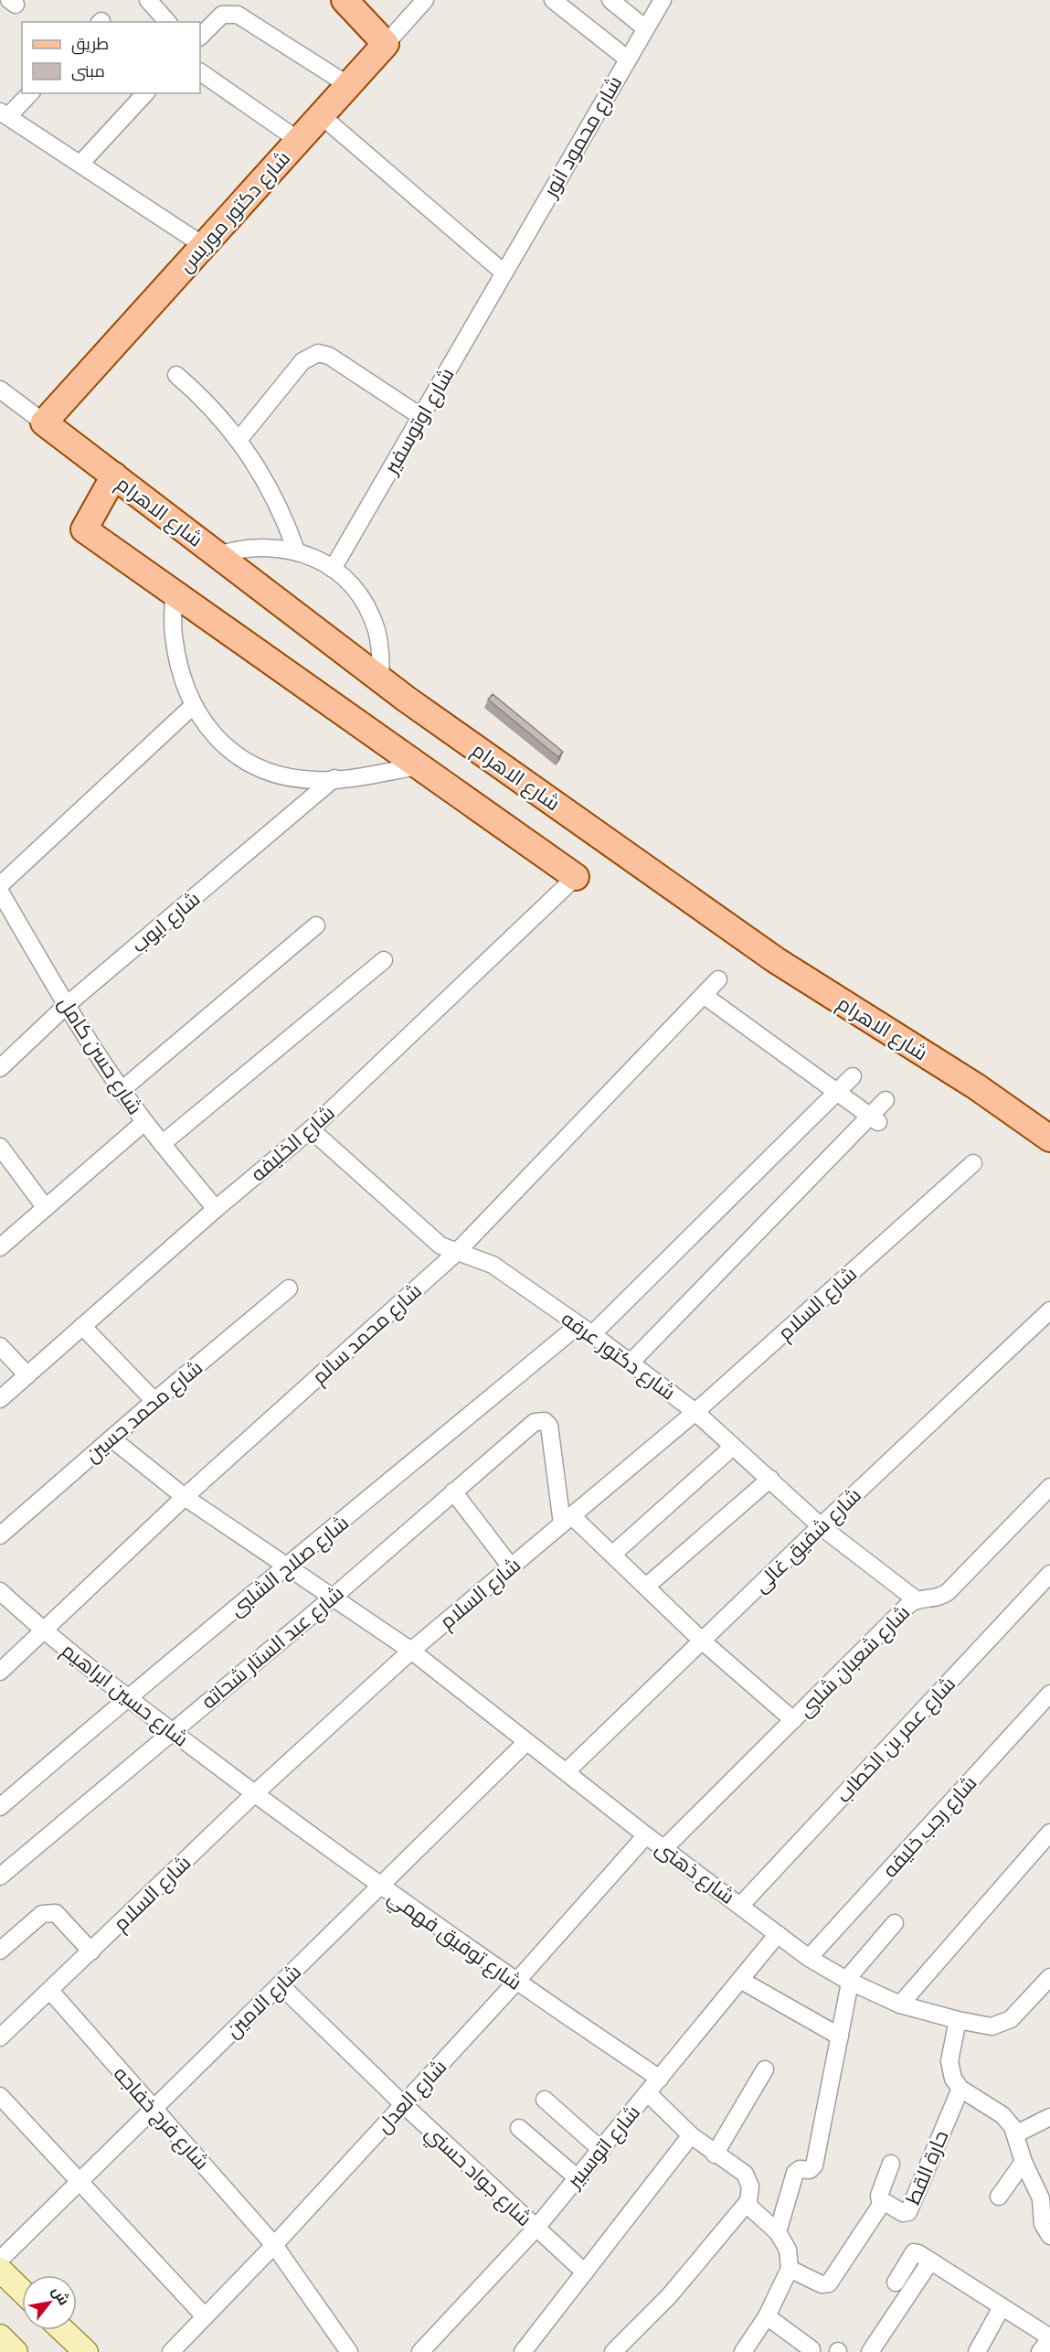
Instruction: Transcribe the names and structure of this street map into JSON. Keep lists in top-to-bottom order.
{
  "streets": {
    "main road": ["شارع دكتور موريس", "شارع الاهرام"],
    "street": [
      "شارع محمود انور",
      "شارع اوتوسفير",
      "شارع ايوب",
      "شارع حسن كامل",
      "شارع الخليفه",
      "شارع السلام",
      "شارع محمد سالم",
      "شارع دكتور عرفه",
      "شارع محمد حسين",
      "شارع شفيق غالى",
      "شارع صلاح الشلبى",
      "شارع عبد الستار شحاته",
      "شارع شعبان شلبى",
      "شارع حسين ابراهيم",
      "شارع عمر بن الخطاب",
      "شارع رجب خليفه",
      "شارع ذهنى",
      "شارع توفيق فهمي",
      "شارع الامين",
      "شارع العدل",
      "شارع فرج خفاجه",
      "شارع اتوسبير",
      "حارة القط",
      "شارع جواد حسني"
    ]
  },
  "crossings": [
    ["شارع محمود انور", "شارع اوتوسفير"],
    ["شارع دكتور موريس", "شارع الاهرام"],
    ["شارع ايوب", "شارع حسن كامل"],
    ["شارع حسن كامل", "شارع الخليفه"],
    ["شارع الخليفه", "شارع دكتور عرفه"],
    ["شارع السلام", "شارع دكتور عرفه"],
    ["شارع السلام", "شارع عبد الستار شحاته"],
    ["شارع السلام", "شارع حسين ابراهيم"],
    ["شارع السلام", "شارع ذهنى"],
    ["شارع السلام", "شارع توفيق فهمي"],
    ["شارع السلام", "شارع فرج خفاجه"],
    ["شارع محمد سالم", "شارع دكتور عرفه"],
    ["شارع محمد سالم", "شارع حسين ابراهيم"],
    ["شارع محمد سالم", "شارع ذهنى"],
    ["شارع دكتور عرفه", "شارع شفيق غالى"],
    ["شارع دكتور عرفه", "شارع صلاح الشلبى"],
    ["شارع دكتور عرفه", "شارع شعبان شلبى"],
    ["شارع محمد حسين", "شارع ذهنى"],
    ["شارع شفيق غالى", "شارع ذهنى"],
    ["شارع صلاح الشلبى", "شارع حسين ابراهيم"],
    ["شارع صلاح الشلبى", "شارع ذهنى"],
    ["شارع عبد الستار شحاته", "شارع حسين ابراهيم"],
    ["شارع عبد الستار شحاته", "شارع ذهنى"],
    ["شارع شعبان شلبى", "شارع ذهنى"],
    ["شارع حسين ابراهيم", "شارع توفيق فهمي"],
    ["شارع عمر بن الخطاب", "شارع ذهنى"],
    ["شارع رجب خليفه", "شارع ذهنى"],
    ["شارع ذهنى", "شارع الامين"],
    ["شارع ذهنى", "شارع العدل"],
    ["شارع ذهنى", "شارع اتوسبير"],
    ["شارع توفيق فهمي", "شارع الامين"],
    ["شارع توفيق فهمي", "شارع العدل"],
    ["شارع توفيق فهمي", "شارع اتوسبير"],
    ["شارع الامين", "شارع فرج خفاجه"],
    ["شارع الامين", "شارع جواد حسني"],
    ["شارع العدل", "شارع فرج خفاجه"],
    ["شارع العدل", "شارع جواد حسني"],
    ["شارع اتوسبير", "شارع جواد حسني"]
  ],
  "legend": ["طريق", "مبنى"],
  "north": "top right"
}
